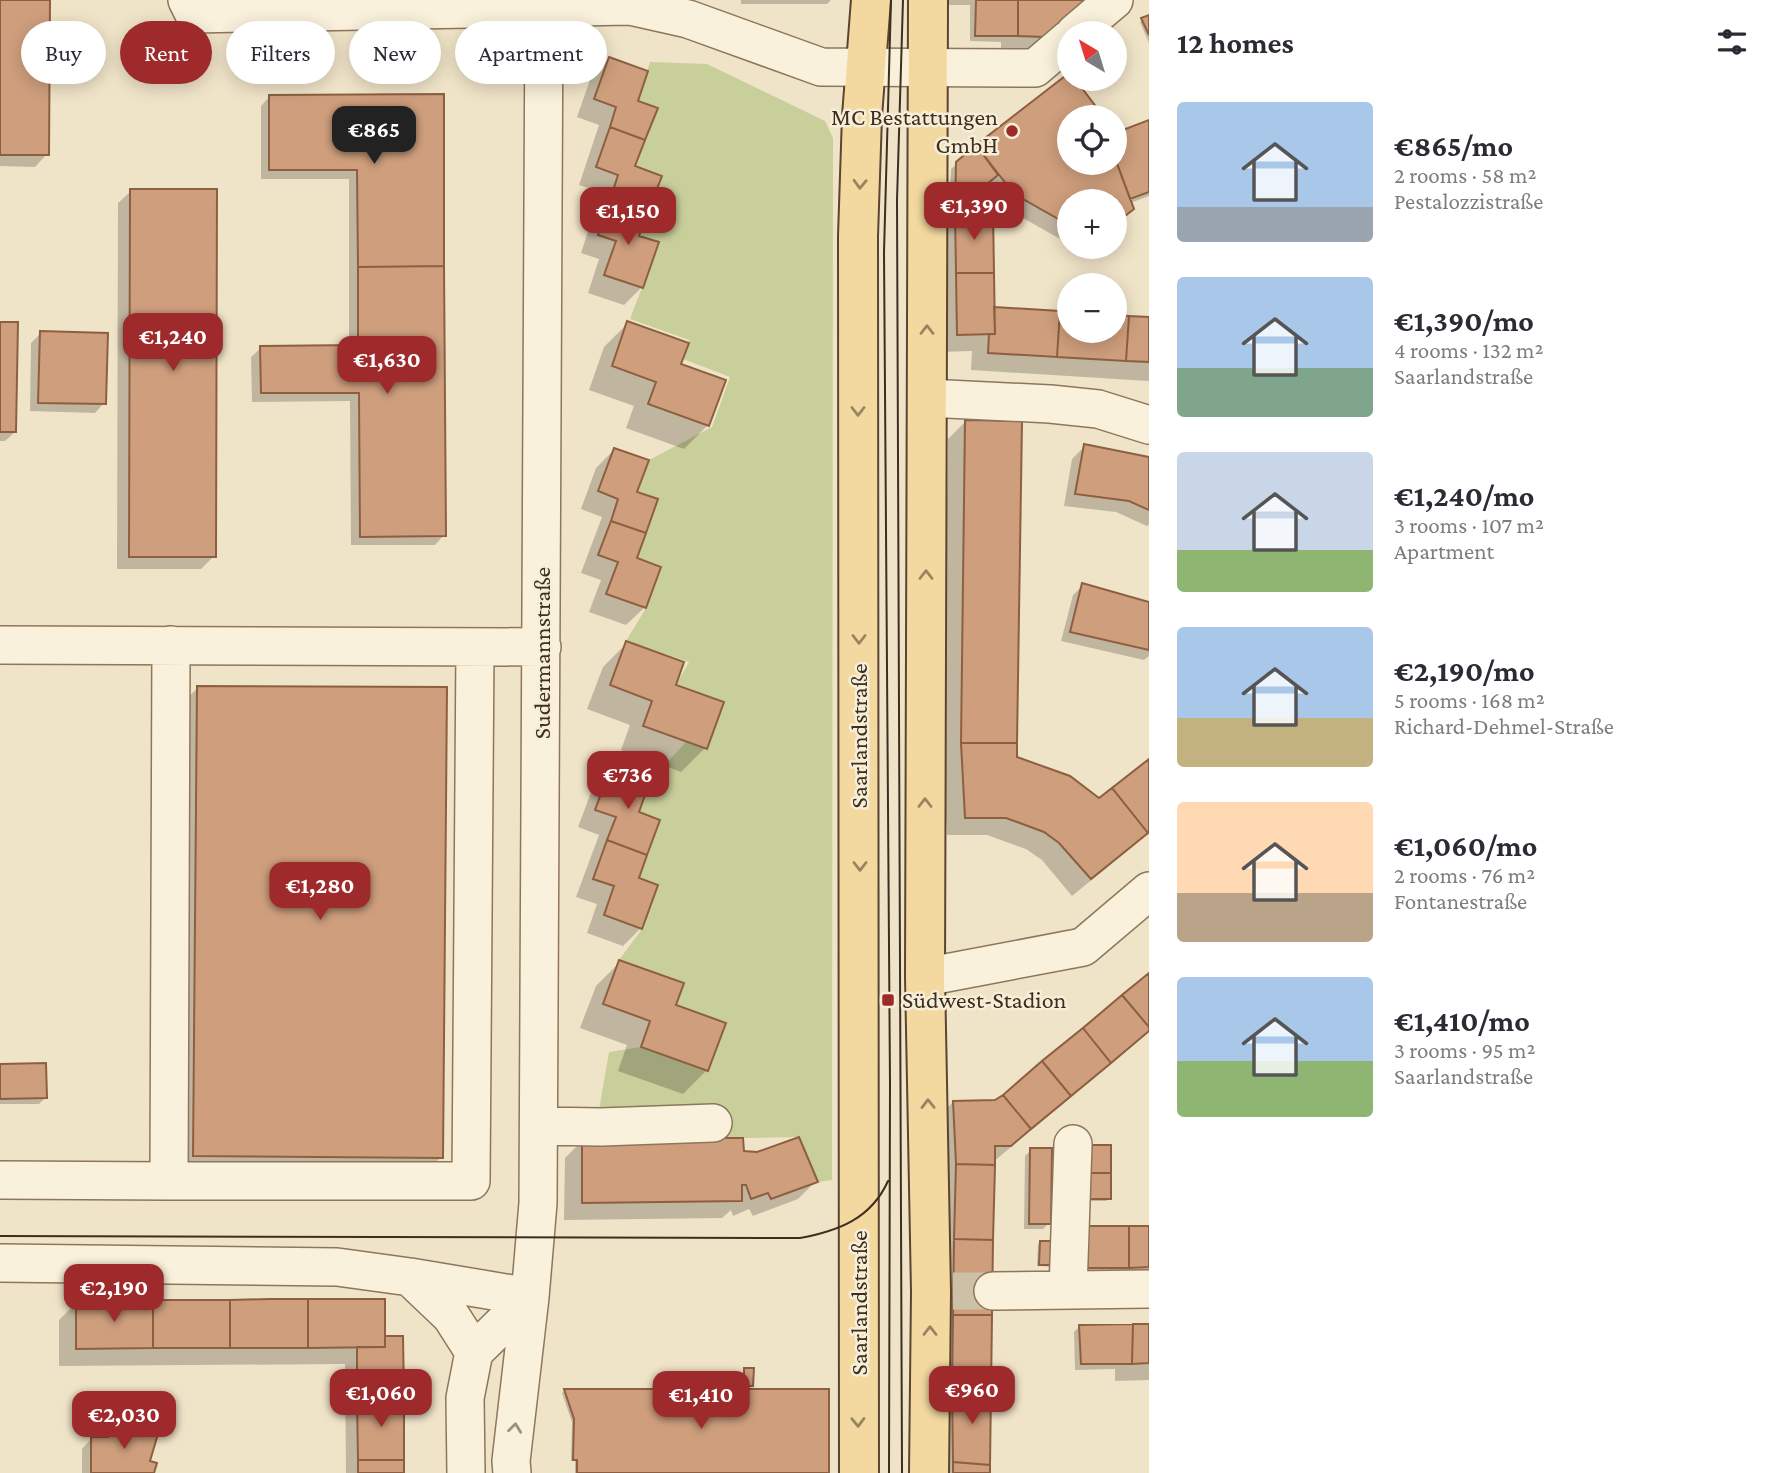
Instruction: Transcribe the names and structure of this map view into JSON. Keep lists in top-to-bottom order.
{
  "streets": {
    "main road": ["Saarlandstraße"],
    "street": ["Sudermannstraße"]
  },
  "places": {
    "other": ["MC Bestattungen GmbH"],
    "transit": ["Südwest-Stadion"]
  },
  "north": "top left",
  "page": {
    "heading": "12 homes",
    "map_buttons": ["+", "−"],
    "chip": [
      "Buy",
      "Rent",
      "Filters",
      "New",
      "Apartment"
    ],
    "list": [
      {
        "name": "€865/mo",
        "note": "2 rooms · 58 m² · Pestalozzistraße"
      },
      {
        "name": "€1,390/mo",
        "note": "4 rooms · 132 m² · Saarlandstraße"
      },
      {
        "name": "€1,240/mo",
        "note": "3 rooms · 107 m² · Apartment"
      },
      {
        "name": "€2,190/mo",
        "note": "5 rooms · 168 m² · Richard-Dehmel-Straße"
      },
      {
        "name": "€1,060/mo",
        "note": "2 rooms · 76 m² · Fontanestraße"
      },
      {
        "name": "€1,410/mo",
        "note": "3 rooms · 95 m² · Saarlandstraße"
      }
    ],
    "price": [
      "€865",
      "€1,390",
      "€1,150",
      "€1,240",
      "€1,630",
      "€736",
      "€1,280",
      "€2,190",
      "€960",
      "€1,060",
      "€1,410",
      "€2,030"
    ]
  }
}
